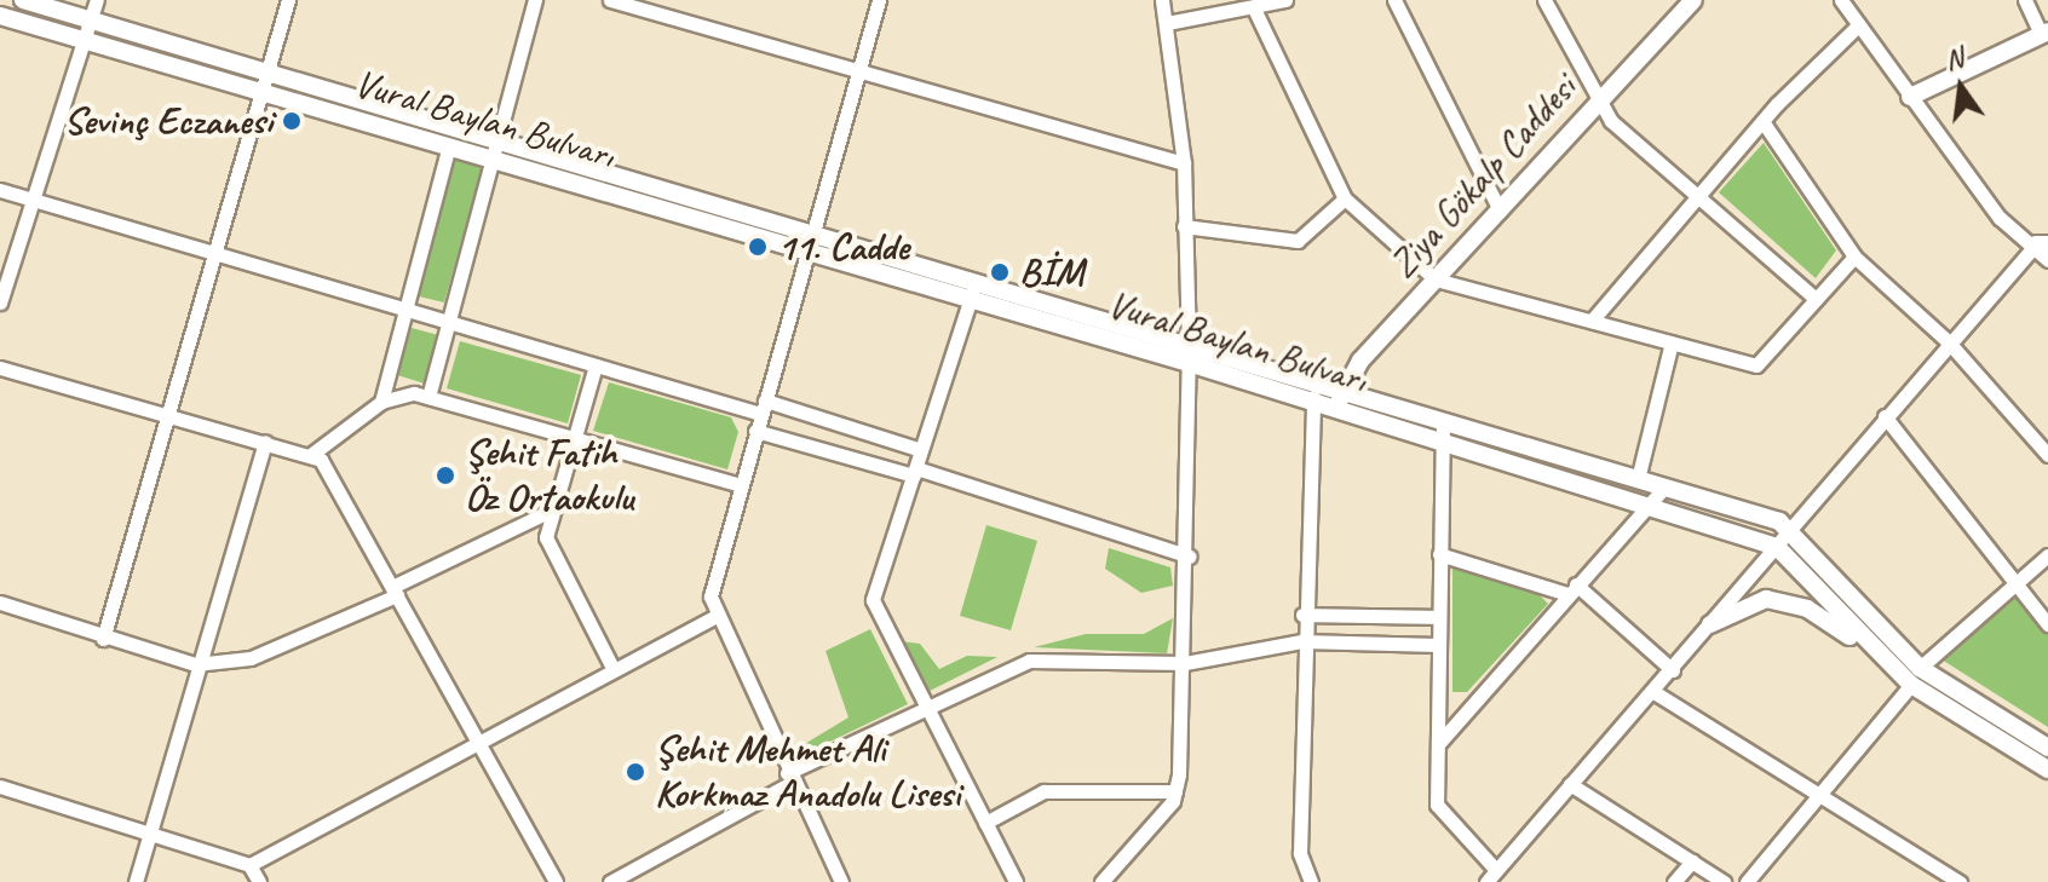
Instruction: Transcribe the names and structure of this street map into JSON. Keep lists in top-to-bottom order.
{
  "streets": {
    "main road": ["Vural Baylan Bulvarı", "Ziya Gökalp Caddesi"]
  },
  "crossings": [
    ["Vural Baylan Bulvarı", "Ziya Gökalp Caddesi"]
  ],
  "places": [
    "Sevinç Eczanesi",
    "11. Cadde",
    "BİM",
    "Şehit Fatih Öz Ortaokulu",
    "Şehit Mehmet Ali Korkmaz Anadolu Lisesi"
  ],
  "north": "top"
}
